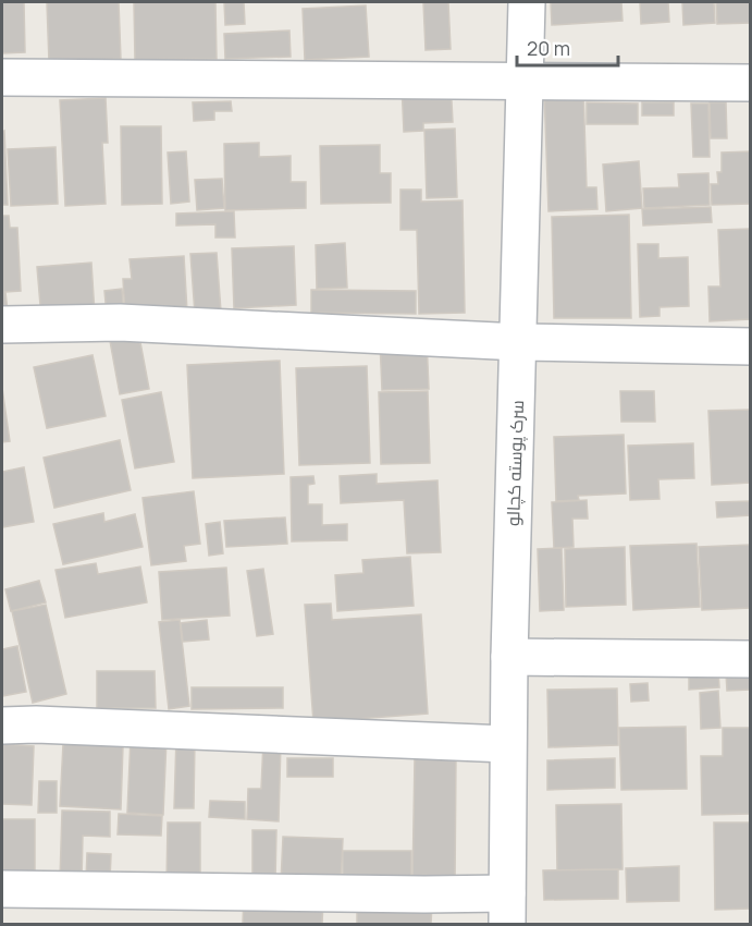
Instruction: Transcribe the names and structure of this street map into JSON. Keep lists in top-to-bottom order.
{
  "streets": {
    "street": ["سرک پوسته کچالو"]
  },
  "scale_bar": "20 m"
}
